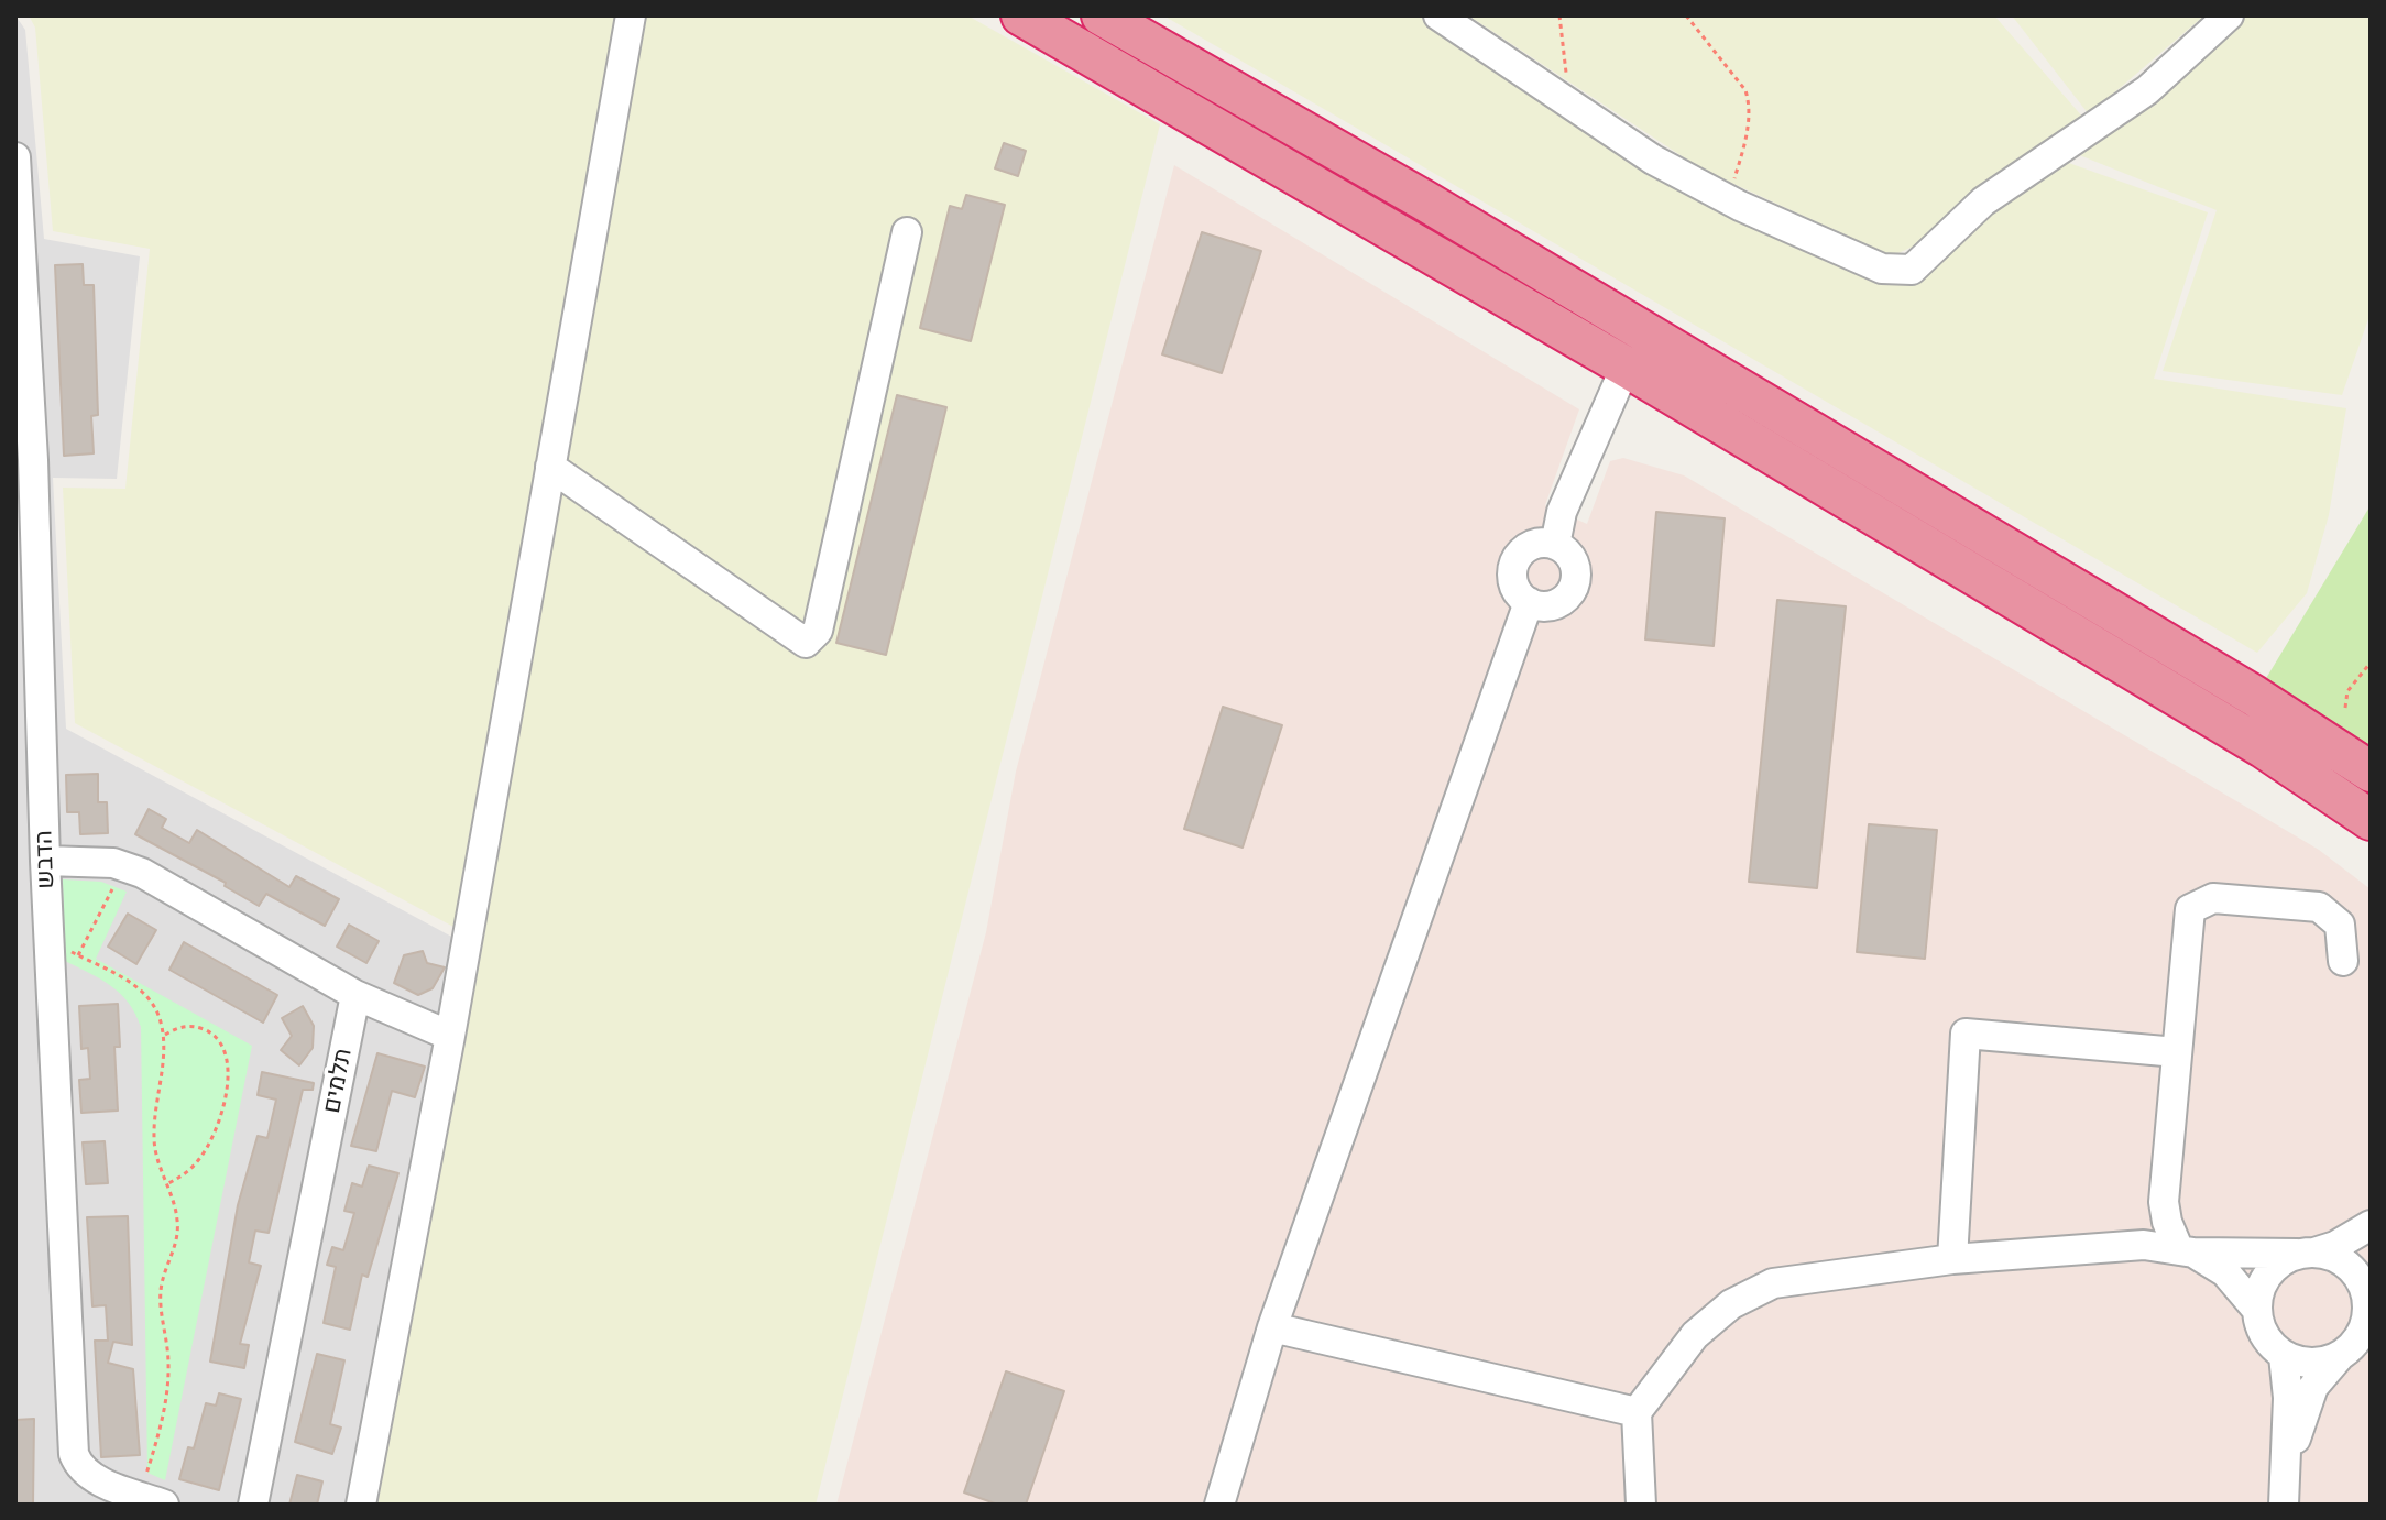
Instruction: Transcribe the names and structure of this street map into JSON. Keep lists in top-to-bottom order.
{
  "streets": {
    "street": ["הדבש", "תלמים"]
  }
}
